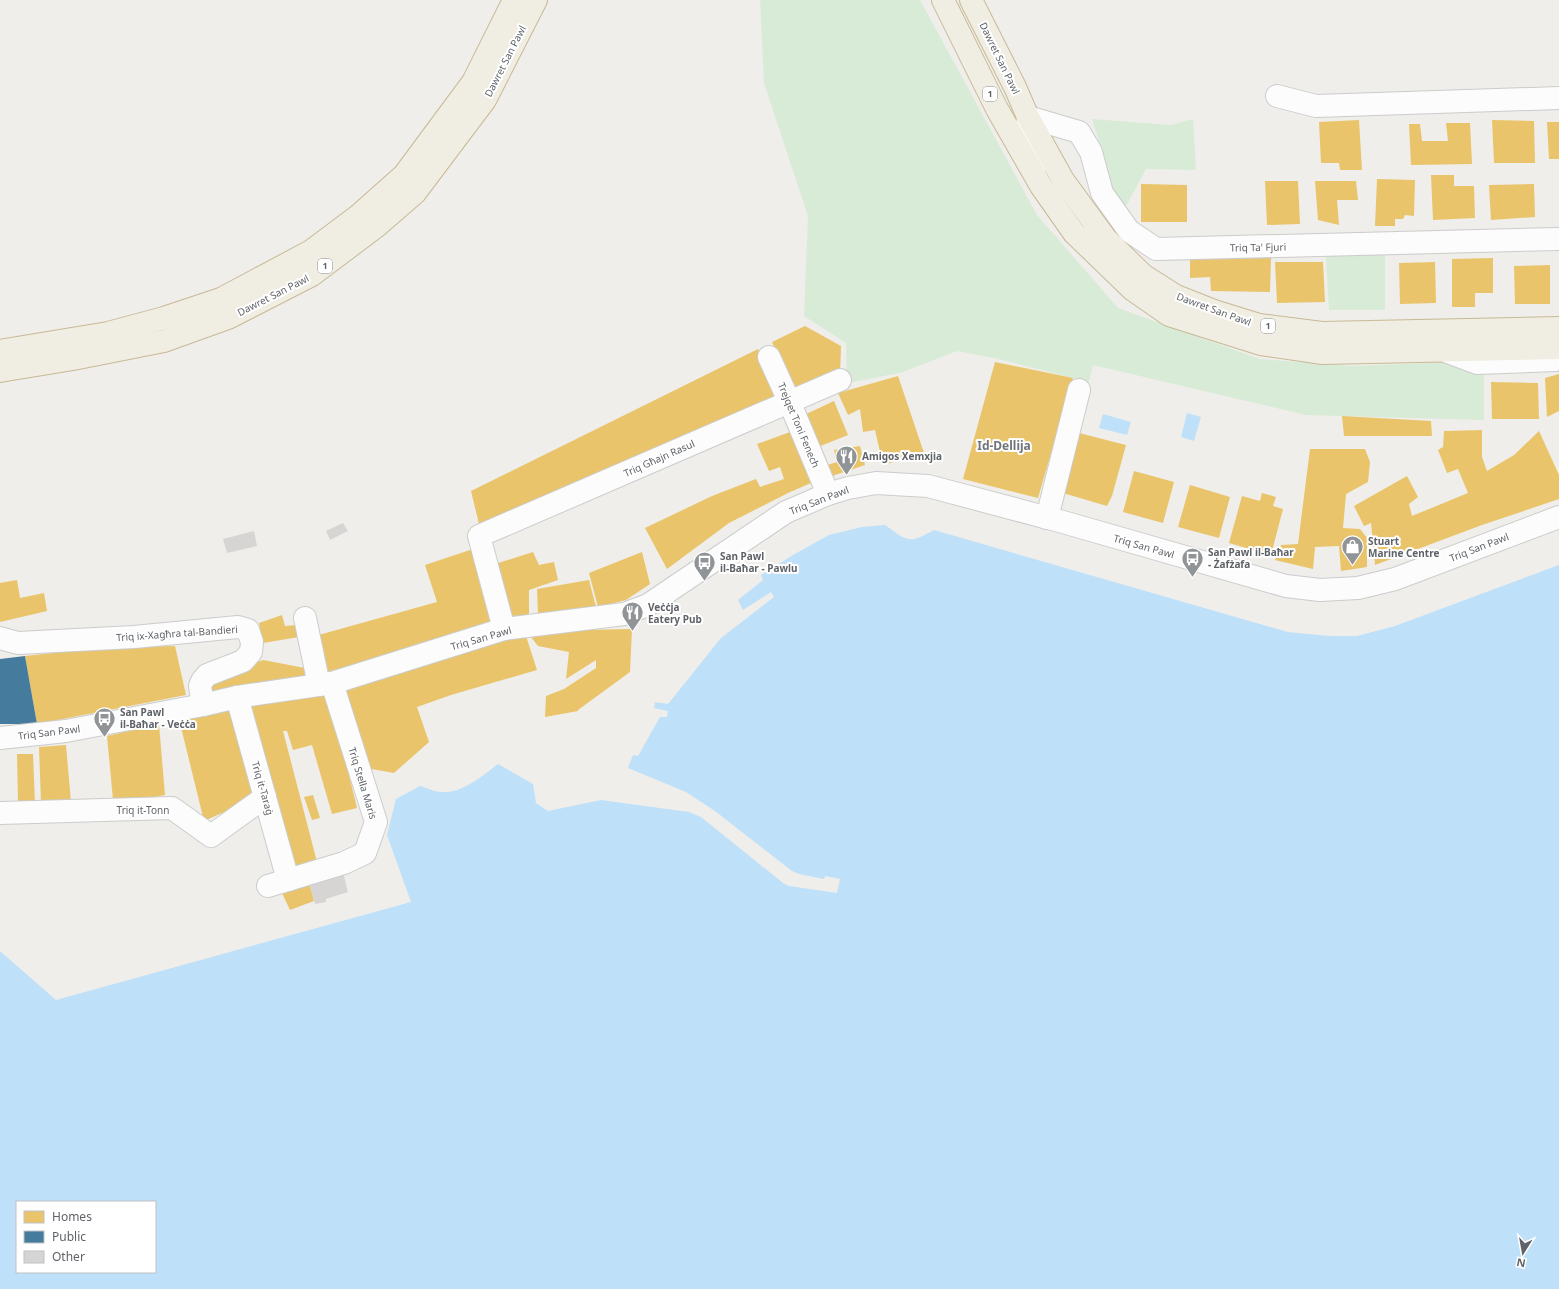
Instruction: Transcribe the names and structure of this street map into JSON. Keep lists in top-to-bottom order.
{
  "streets": {
    "highway": ["Dawret San Pawl", "1"],
    "street": [
      "Triq Ta' Fjuri",
      "Trejqet Toni Fenech",
      "Triq Għajn Rasul",
      "Triq San Pawl",
      "Triq ix-Xagħra tal-Bandieri",
      "Triq Stella Maris",
      "Triq it-Taraġ",
      "Triq it-Tonn"
    ]
  },
  "crossings": [
    ["Dawret San Pawl", "Triq Ta' Fjuri"],
    ["Trejqet Toni Fenech", "Triq Għajn Rasul"],
    ["Trejqet Toni Fenech", "Triq San Pawl"],
    ["Triq Għajn Rasul", "Triq San Pawl"],
    ["Triq San Pawl", "Triq ix-Xagħra tal-Bandieri"],
    ["Triq San Pawl", "Triq Stella Maris"],
    ["Triq San Pawl", "Triq it-Taraġ"],
    ["Triq Stella Maris", "Triq it-Taraġ"],
    ["Triq it-Taraġ", "Triq it-Tonn"]
  ],
  "districts": ["Id-Dellija"],
  "places": {
    "restaurant": ["Amigos Xemxjia", "Veċċja Eatery Pub"],
    "shop": ["Stuart Marine Centre"],
    "bus stop": ["San Pawl il-Baħar - Żafżafa", "San Pawl il-Baħar - Pawlu", "San Pawl il-Baħar - Veċċa"]
  },
  "legend": ["Homes", "Public", "Other"],
  "north": "bottom"
}
